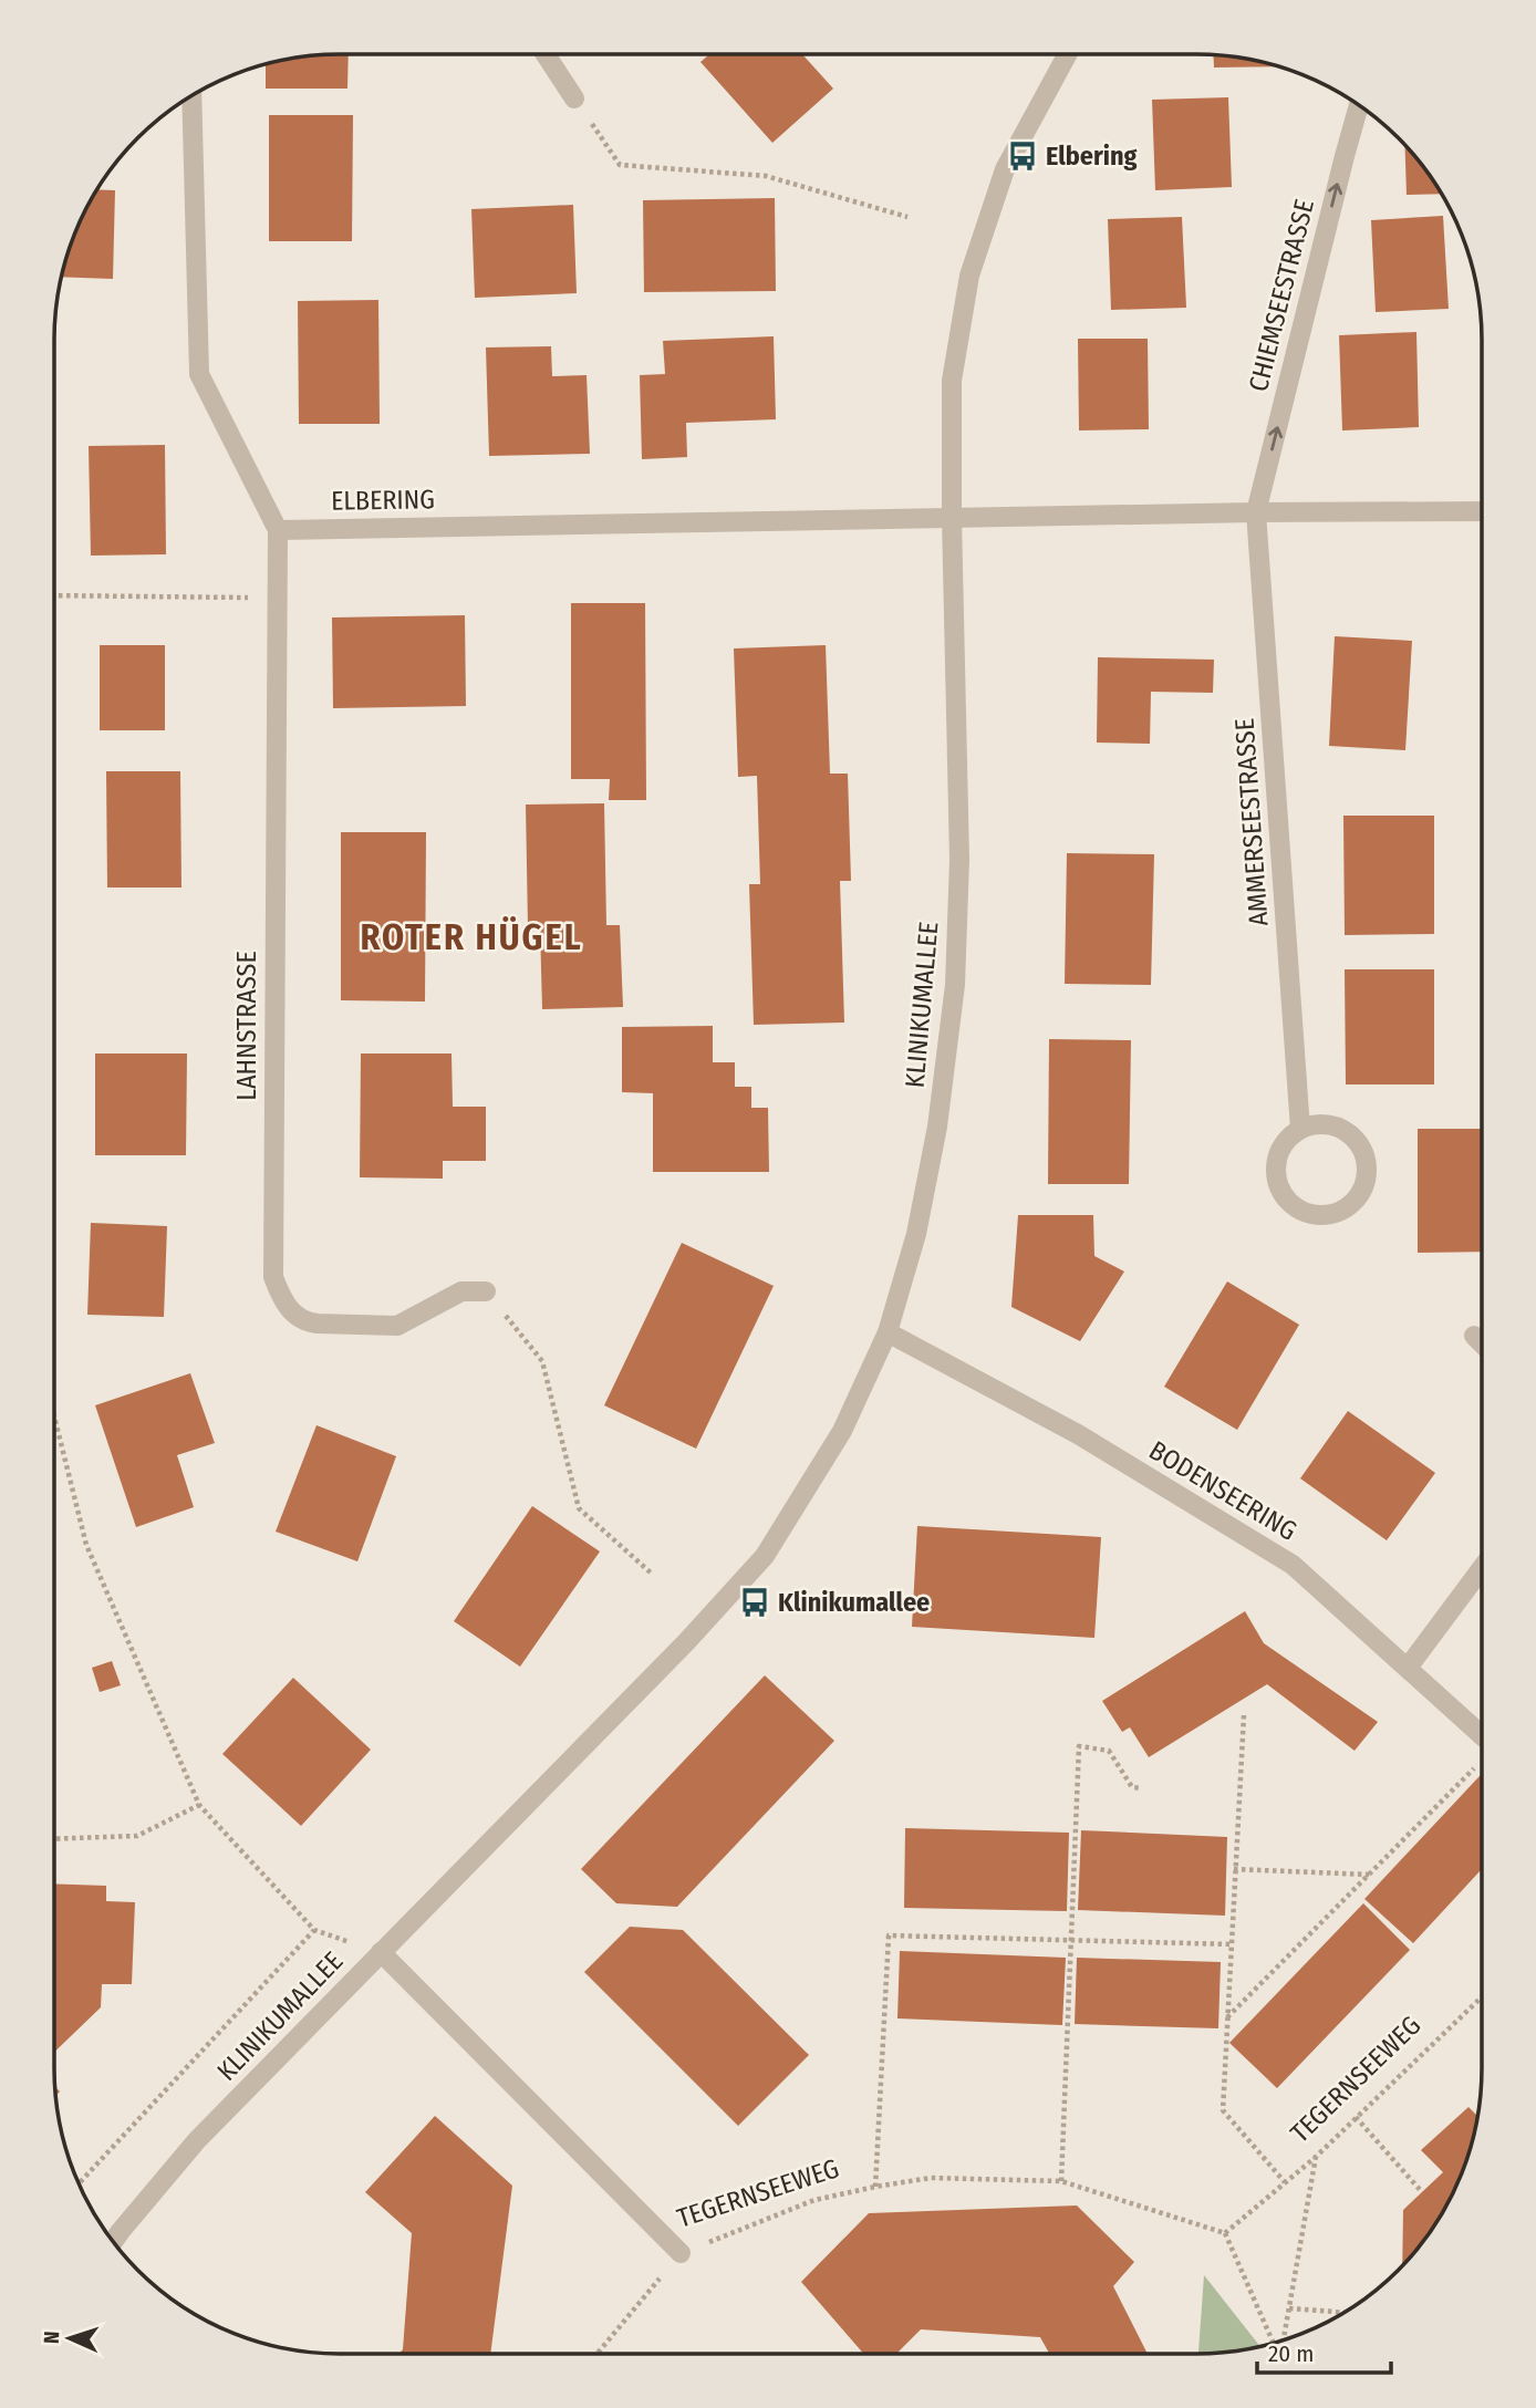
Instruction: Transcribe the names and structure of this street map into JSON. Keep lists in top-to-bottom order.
{
  "streets": {
    "street": [
      "CHIEMSEESTRASSE",
      "ELBERING",
      "AMMERSEESTRASSE",
      "KLINIKUMALLEE",
      "LAHNSTRASSE",
      "BODENSEERING",
      "TEGERNSEEWEG"
    ]
  },
  "crossings": [
    ["CHIEMSEESTRASSE", "AMMERSEESTRASSE"],
    ["ELBERING", "KLINIKUMALLEE"],
    ["ELBERING", "LAHNSTRASSE"],
    ["KLINIKUMALLEE", "BODENSEERING"],
    ["KLINIKUMALLEE", "TEGERNSEEWEG"]
  ],
  "one_way": ["CHIEMSEESTRASSE"],
  "districts": ["ROTER HÜGEL"],
  "places": {
    "bus stop": ["Elbering", "Klinikumallee"]
  },
  "scale_bar": "20 m",
  "north": "left"
}
